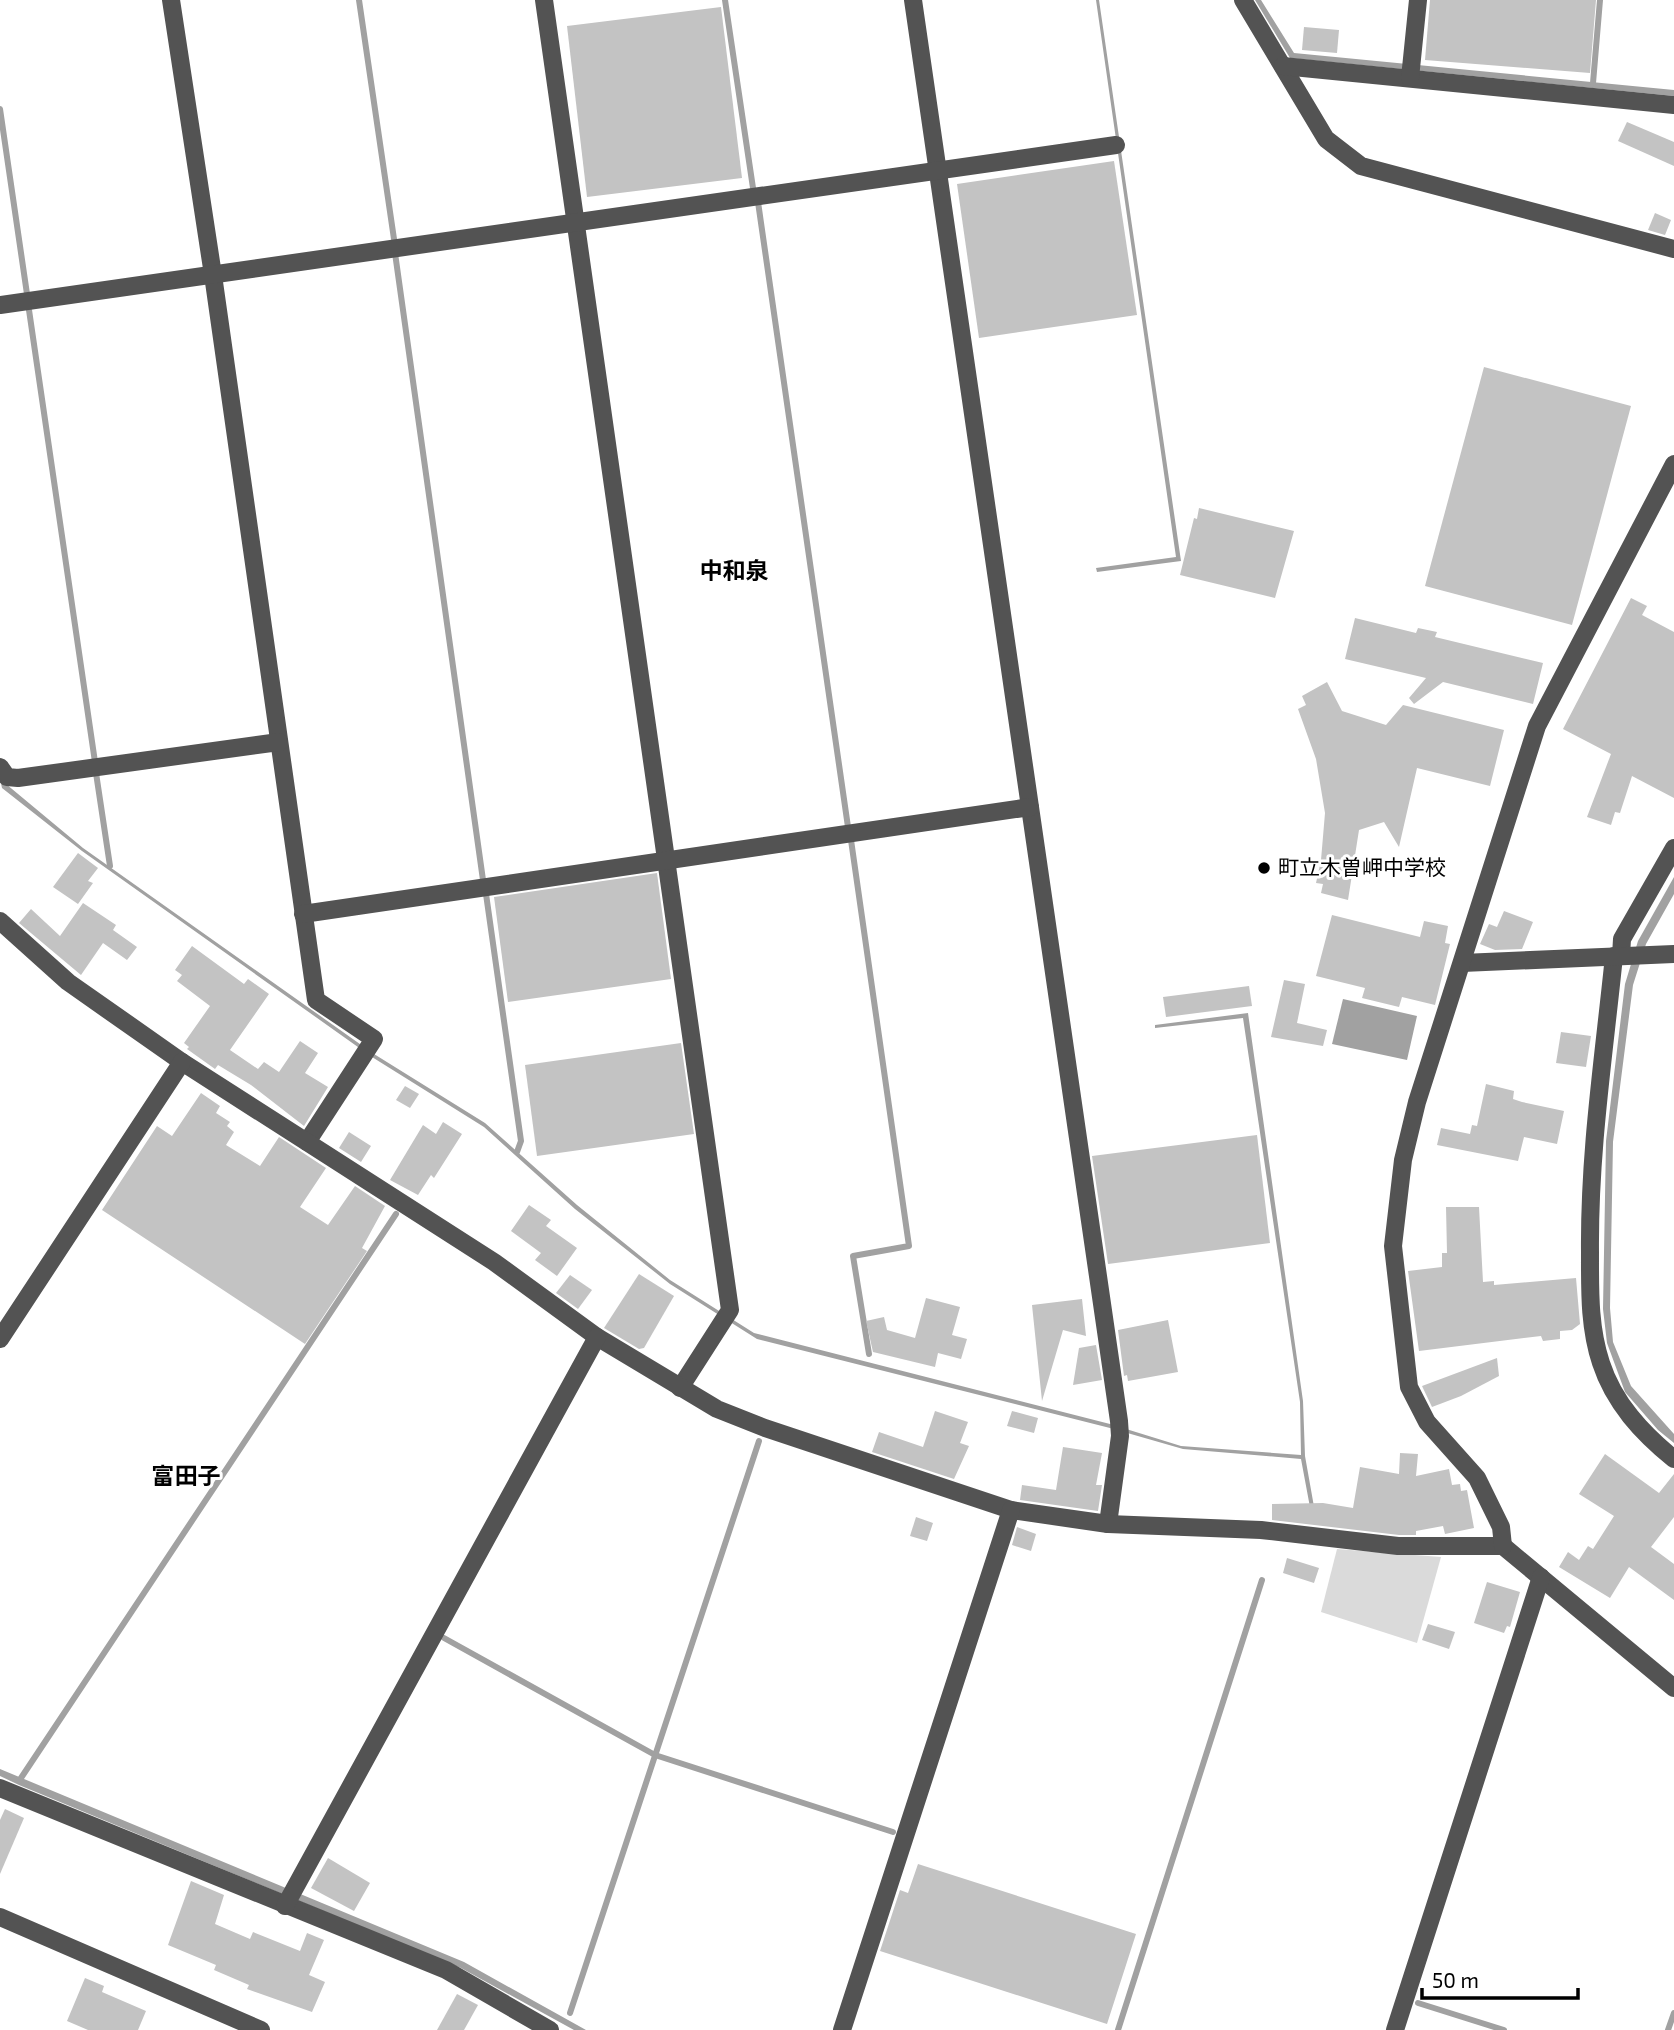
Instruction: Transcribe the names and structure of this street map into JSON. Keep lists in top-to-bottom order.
{
  "districts": ["中和泉", "富田子"],
  "places": ["町立木曽岬中学校"],
  "scale_bar": "50 m"
}
